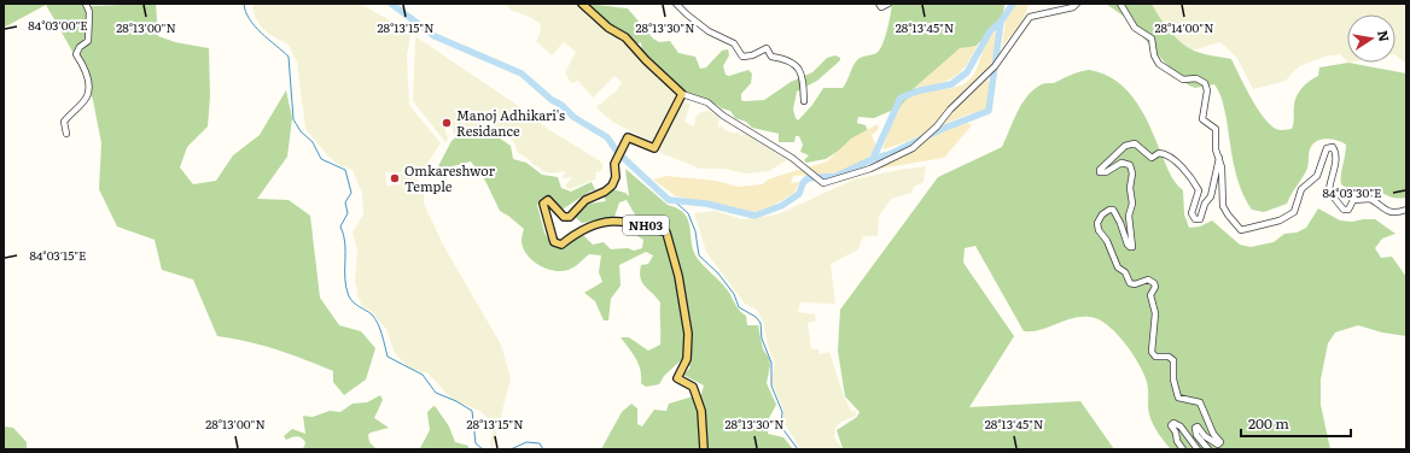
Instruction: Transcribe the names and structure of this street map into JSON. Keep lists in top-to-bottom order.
{
  "streets": {
    "main road": ["NH03"]
  },
  "places": ["Manoj Adhikari's Residance", "Omkareshwor Temple"],
  "scale_bar": "200 m",
  "north": "right",
  "coordinates": [
    "84°03'00\"E",
    "28°13'00\"N",
    "28°13'15\"N",
    "28°13'30\"N",
    "28°13'45\"N",
    "28°14'00\"N",
    "84°03'30\"E",
    "84°03'15\"E"
  ]
}
